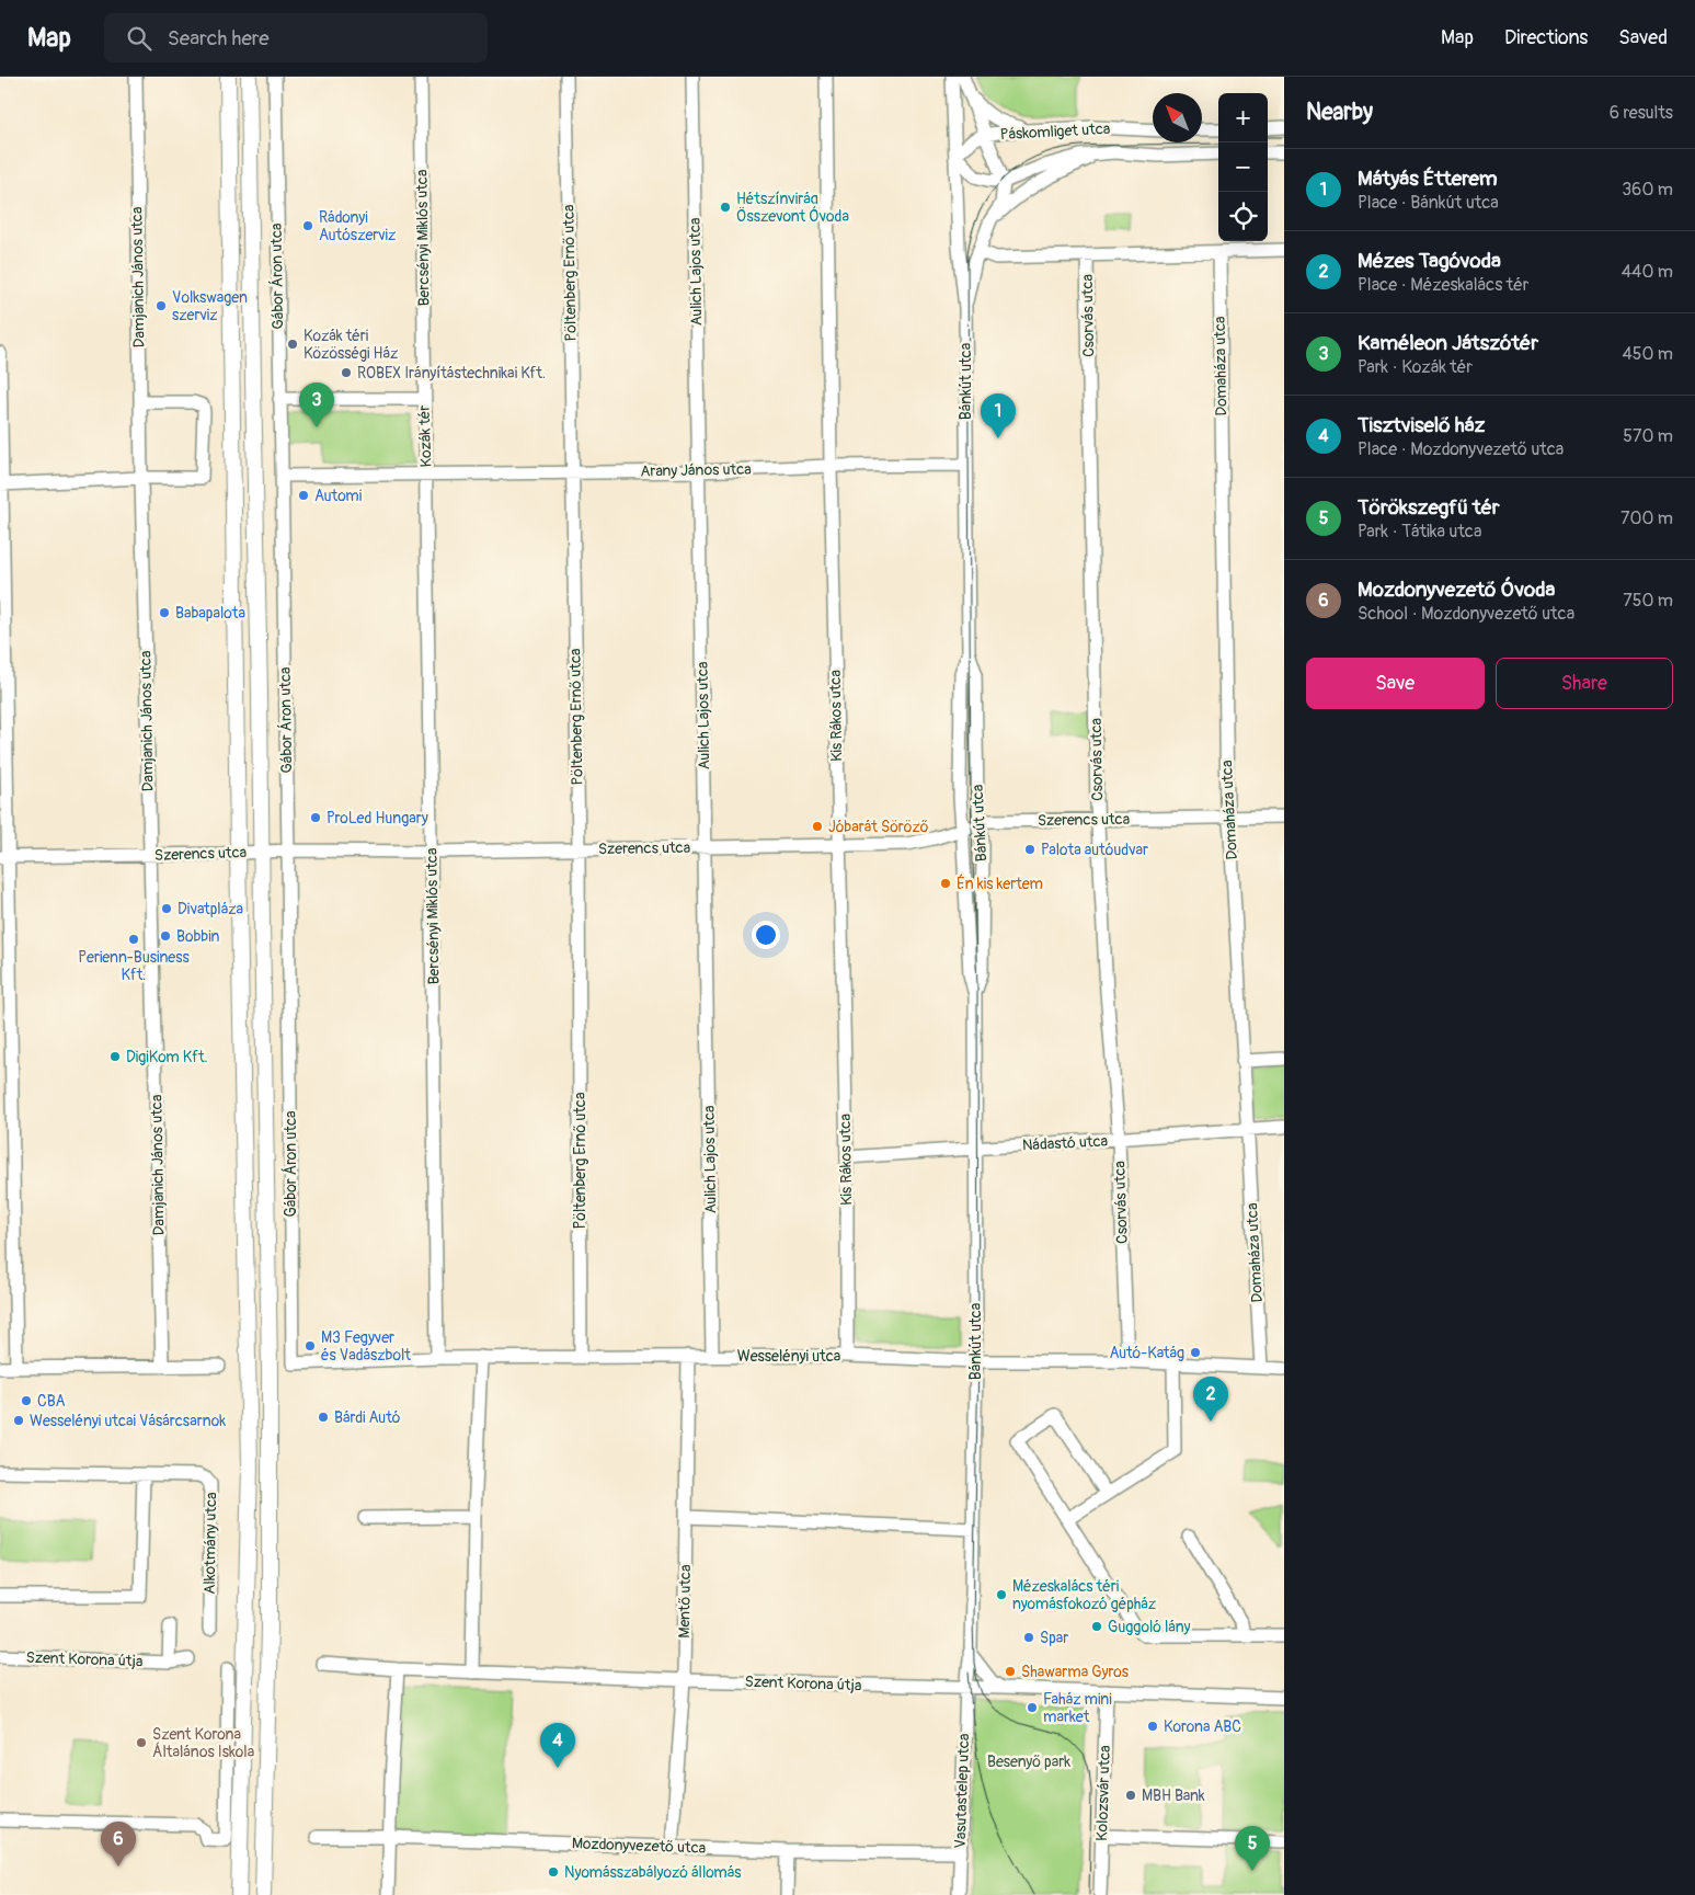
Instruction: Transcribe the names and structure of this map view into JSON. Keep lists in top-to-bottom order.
{
  "streets": {
    "street": [
      "Páskomliget utca",
      "Bercsényi Miklós utca",
      "Aulich Lajos utca",
      "Pöltenberg Ernő utca",
      "Gábor Áron utca",
      "Damjanich János utca",
      "Csorvás utca",
      "Domaháza utca",
      "Bánkút utca",
      "Kozák tér",
      "Arany János utca",
      "Kis Rákos utca",
      "Szerencs utca",
      "Nádastó utca",
      "Wesselényi utca",
      "Alkotmány utca",
      "Mentő utca",
      "Szent Korona útja",
      "Vasutastelep utca",
      "Kolozsvár utca",
      "Mozdonyvezető utca"
    ]
  },
  "crossings": [
    ["Páskomliget utca", "Bánkút utca"],
    ["Bercsényi Miklós utca", "Kozák tér"],
    ["Bercsényi Miklós utca", "Arany János utca"],
    ["Bercsényi Miklós utca", "Szerencs utca"],
    ["Bercsényi Miklós utca", "Wesselényi utca"],
    ["Aulich Lajos utca", "Arany János utca"],
    ["Aulich Lajos utca", "Szerencs utca"],
    ["Aulich Lajos utca", "Wesselényi utca"],
    ["Pöltenberg Ernő utca", "Arany János utca"],
    ["Pöltenberg Ernő utca", "Szerencs utca"],
    ["Pöltenberg Ernő utca", "Wesselényi utca"],
    ["Gábor Áron utca", "Kozák tér"],
    ["Gábor Áron utca", "Szerencs utca"],
    ["Gábor Áron utca", "Wesselényi utca"],
    ["Damjanich János utca", "Szerencs utca"],
    ["Csorvás utca", "Szerencs utca"],
    ["Csorvás utca", "Nádastó utca"],
    ["Csorvás utca", "Wesselényi utca"],
    ["Domaháza utca", "Szerencs utca"],
    ["Domaháza utca", "Nádastó utca"],
    ["Domaháza utca", "Wesselényi utca"],
    ["Bánkút utca", "Arany János utca"],
    ["Bánkút utca", "Szerencs utca"],
    ["Bánkút utca", "Nádastó utca"],
    ["Bánkút utca", "Wesselényi utca"],
    ["Bánkút utca", "Szent Korona útja"],
    ["Bánkút utca", "Vasutastelep utca"],
    ["Kozák tér", "Arany János utca"],
    ["Arany János utca", "Kis Rákos utca"],
    ["Kis Rákos utca", "Szerencs utca"],
    ["Kis Rákos utca", "Nádastó utca"],
    ["Kis Rákos utca", "Wesselényi utca"],
    ["Wesselényi utca", "Mentő utca"],
    ["Mentő utca", "Szent Korona útja"],
    ["Mentő utca", "Mozdonyvezető utca"],
    ["Szent Korona útja", "Vasutastelep utca"],
    ["Szent Korona útja", "Kolozsvár utca"],
    ["Vasutastelep utca", "Mozdonyvezető utca"]
  ],
  "parks": ["Besenyő park"],
  "places": [
    "Hétszínvirág Összevont Óvoda",
    "Rádonyi Autószerviz",
    "Volkswagen szerviz",
    "Kozák téri Közösségi Ház",
    "ROBEX Irányítástechnikai Kft.",
    "Automi",
    "Babapalota",
    "ProLed Hungary",
    "Jóbarát Söröző",
    "Palota autóudvar",
    "Én kis kertem",
    "Divatpláza",
    "Bobbin",
    "Perienn-Business Kft.",
    "DigiKom Kft.",
    "M3 Fegyver és Vadászbolt",
    "Autó-Katág",
    "CBA",
    "Bárdi Autó",
    "Wesselényi utcai Vásárcsarnok",
    "Mézeskalács téri nyomásfokozó gépház",
    "Guggoló lány",
    "Spar",
    "Shawarma Gyros",
    "Faház mini market",
    "Korona ABC",
    "Szent Korona Általános Iskola",
    "MBH Bank",
    "Nyomásszabályozó állomás"
  ],
  "north": "top left",
  "page": {
    "header": "Map",
    "search": "Search here",
    "nav": ["Map", "Directions", "Saved"],
    "heading": ["Nearby", "6 results"],
    "map_buttons": ["+", "−"],
    "list": [
      {
        "mark": "1",
        "name": "Mátyás Étterem",
        "note": "Place · Bánkút utca",
        "value": "360 m"
      },
      {
        "mark": "2",
        "name": "Mézes Tagóvoda",
        "note": "Place · Mézeskalács tér",
        "value": "440 m"
      },
      {
        "mark": "3",
        "name": "Kaméleon Játszótér",
        "note": "Park · Kozák tér",
        "value": "450 m"
      },
      {
        "mark": "4",
        "name": "Tisztviselő ház",
        "note": "Place · Mozdonyvezető utca",
        "value": "570 m"
      },
      {
        "mark": "5",
        "name": "Törökszegfű tér",
        "note": "Park · Tátika utca",
        "value": "700 m"
      },
      {
        "mark": "6",
        "name": "Mozdonyvezető Óvoda",
        "note": "School · Mozdonyvezető utca",
        "value": "750 m"
      }
    ],
    "pins": [
      "3",
      "1",
      "2",
      "4",
      "6",
      "5"
    ],
    "buttons": ["Save", "Share"]
  }
}
